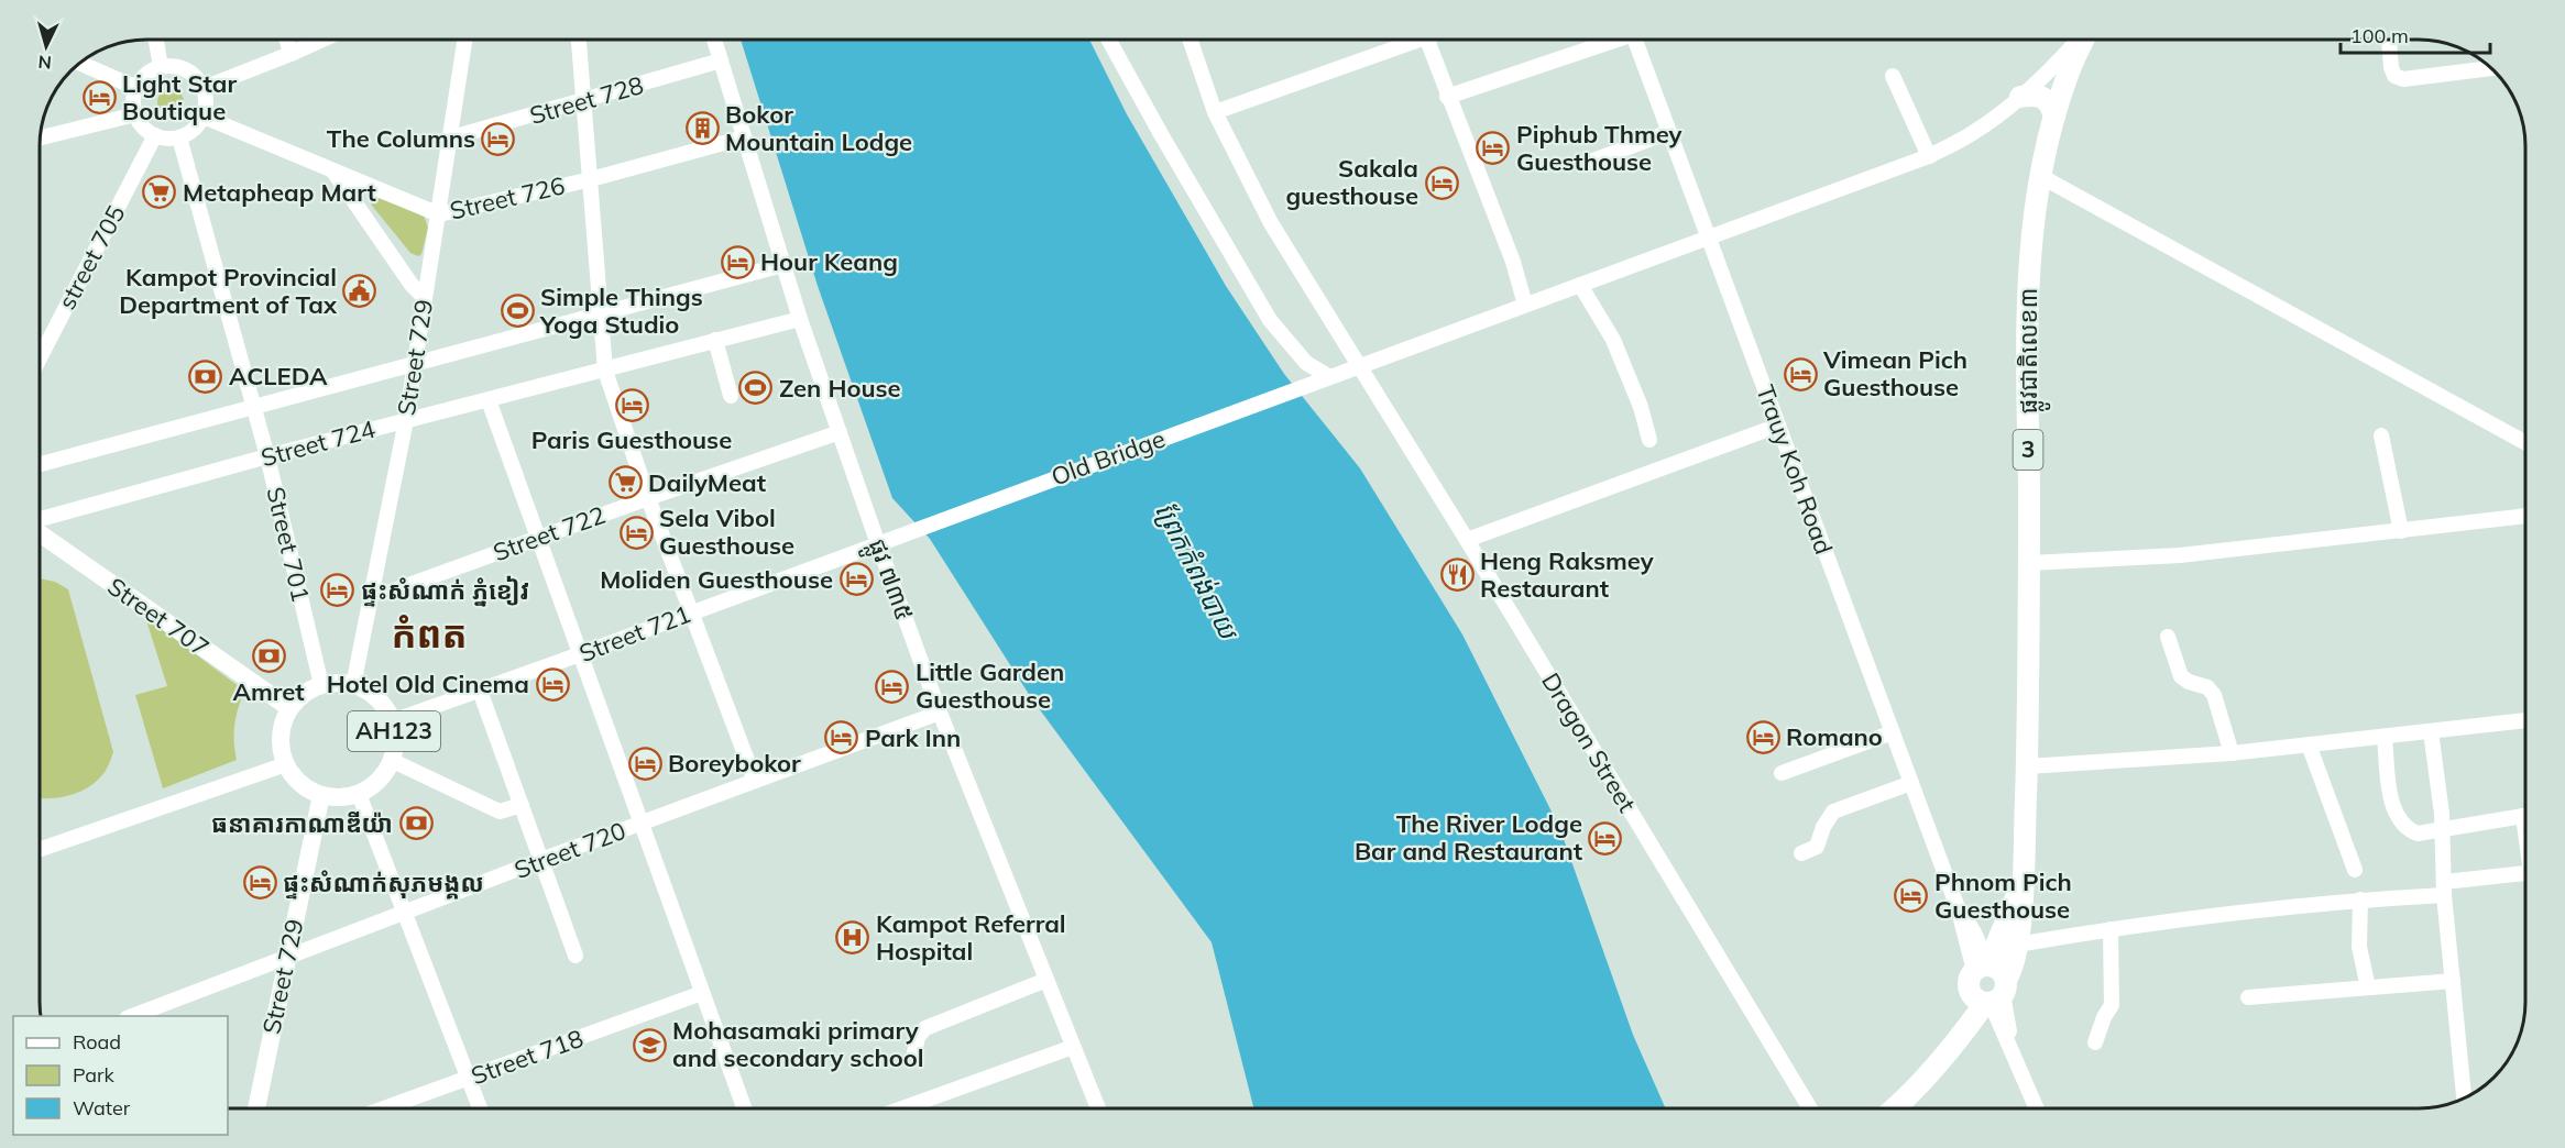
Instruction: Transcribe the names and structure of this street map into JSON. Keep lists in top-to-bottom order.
{
  "streets": {
    "highway": ["ផ្លូវជាតិលេខ៣", "3"],
    "main road": ["Street 729", "Street 707", "AH123"],
    "street": [
      "Street 728",
      "Street 726",
      "street 705",
      "Street 724",
      "Old Bridge",
      "Trauy Koh Road",
      "Street 722",
      "Street 701",
      "ផ្លូវ ៧៣៥",
      "Street 721",
      "Dragon Street",
      "Street 720",
      "Street 718"
    ]
  },
  "crossings": [
    ["Street 728", "Street 729"],
    ["Street 728", "ផ្លូវ ៧៣៥"],
    ["Street 726", "street 705"],
    ["Street 726", "Street 729"],
    ["Street 726", "Street 701"],
    ["Street 726", "ផ្លូវ ៧៣៥"],
    ["street 705", "Street 701"],
    ["ផ្លូវជាតិលេខ៣", "Trauy Koh Road"],
    ["Street 729", "Street 724"],
    ["Street 729", "Street 722"],
    ["Street 729", "Street 701"],
    ["Street 729", "Street 707"],
    ["Street 729", "Street 721"],
    ["Street 729", "AH123"],
    ["Street 729", "Street 720"],
    ["Street 724", "Street 701"],
    ["Street 724", "ផ្លូវ ៧៣៥"],
    ["Old Bridge", "Trauy Koh Road"],
    ["Old Bridge", "ផ្លូវ ៧៣៥"],
    ["Old Bridge", "Street 721"],
    ["Old Bridge", "Dragon Street"],
    ["Street 722", "ផ្លូវ ៧៣៥"],
    ["Street 701", "Street 707"],
    ["Street 701", "Street 721"],
    ["Street 701", "AH123"],
    ["ផ្លូវ ៧៣៥", "Street 721"],
    ["ផ្លូវ ៧៣៥", "Street 720"],
    ["Street 707", "Street 721"],
    ["Street 707", "AH123"],
    ["Street 721", "AH123"]
  ],
  "districts": ["កំពត"],
  "water": ["ព្រែកកំពង់បាយ"],
  "places": {
    "hotel": [
      "Light Star Boutique",
      "The Columns",
      "Piphub Thmey Guesthouse",
      "Sakala guesthouse",
      "Hour Keang",
      "Vimean Pich Guesthouse",
      "Paris Guesthouse",
      "Sela Vibol Guesthouse",
      "Moliden Guesthouse",
      "ផ្ទះសំណាក់ ភ្នំខៀវ",
      "Hotel Old Cinema",
      "Little Garden Guesthouse",
      "Romano",
      "Park Inn",
      "Boreybokor",
      "The River Lodge Bar and Restaurant",
      "ផ្ទះសំណាក់សុភមង្គល",
      "Phnom Pich Guesthouse"
    ],
    "building": ["Bokor Mountain Lodge"],
    "supermarket": ["Metapheap Mart", "DailyMeat"],
    "public building": ["Kampot Provincial Department of Tax"],
    "sports": ["Simple Things Yoga Studio", "Zen House"],
    "bank": ["ACLEDA", "Amret", "ធនាគារកាណាឌីយ៉ា"],
    "restaurant": ["Heng Raksmey Restaurant"],
    "hospital": ["Kampot Referral Hospital"],
    "school or university": ["Mohasamaki primary and secondary school"]
  },
  "legend": ["Road", "Park", "Water"],
  "scale_bar": "100 m",
  "north": "bottom"
}
